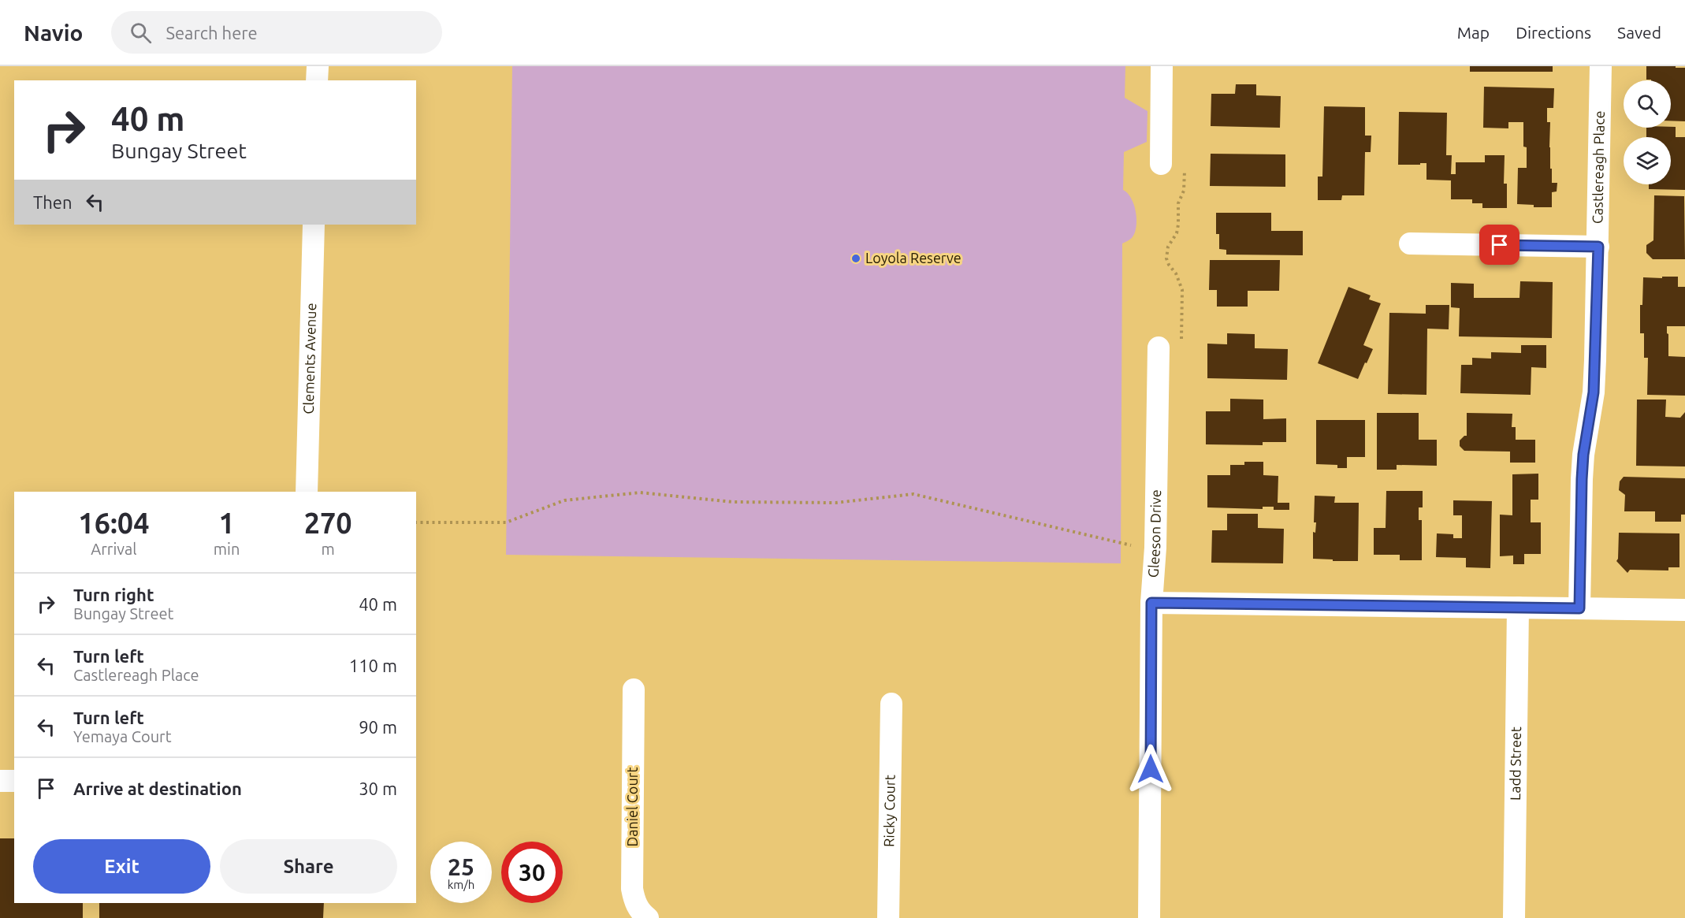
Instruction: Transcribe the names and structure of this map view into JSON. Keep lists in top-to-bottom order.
{
  "streets": {
    "street": [
      "Castlereagh Place",
      "Clements Avenue",
      "Gleeson Drive",
      "Ladd Street",
      "Daniel Court",
      "Ricky Court"
    ]
  },
  "places": ["Loyola Reserve"],
  "page": {
    "header": "Navio",
    "search": "Search here",
    "nav": ["Map", "Directions", "Saved"],
    "turn": ["40 m", "Bungay Street"],
    "then": "Then",
    "eta": [
      "16:04",
      "Arrival",
      "1",
      "min",
      "270",
      "m"
    ],
    "list": [
      {
        "name": "Turn right",
        "note": "Bungay Street",
        "value": "40 m"
      },
      {
        "name": "Turn left",
        "note": "Castlereagh Place",
        "value": "110 m"
      },
      {
        "name": "Turn left",
        "note": "Yemaya Court",
        "value": "90 m"
      },
      {
        "name": "Arrive at destination",
        "value": "30 m"
      }
    ],
    "buttons": ["Exit", "Share"],
    "speed": "25 km/h",
    "limit": "30"
  }
}
